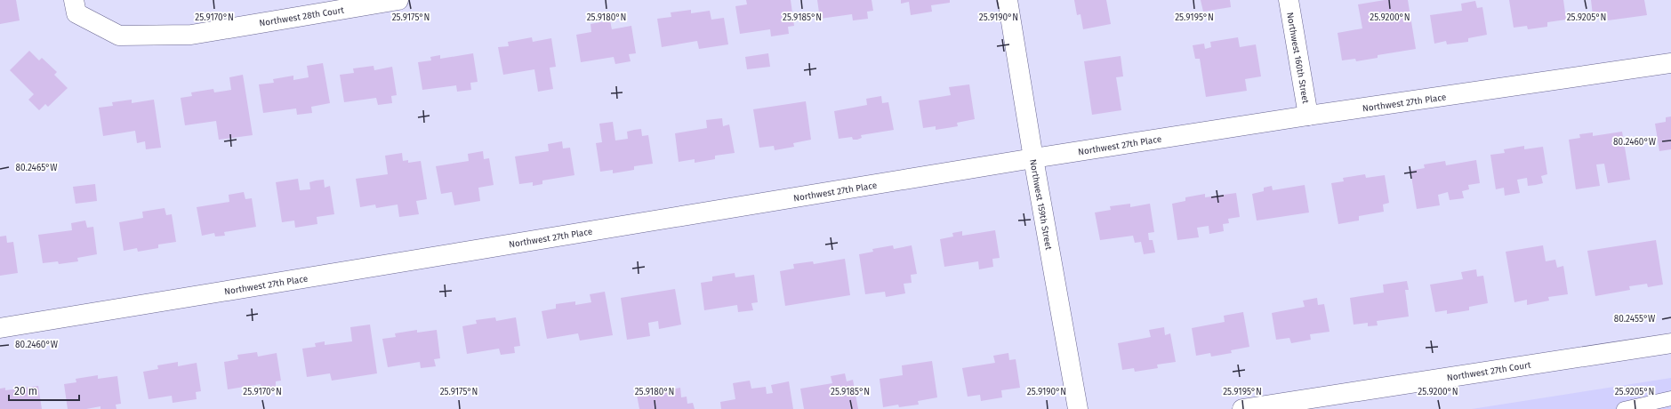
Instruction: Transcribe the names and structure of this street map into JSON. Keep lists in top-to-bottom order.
{
  "streets": {
    "street": [
      "Northwest 28th Court",
      "Northwest 160th Street",
      "Northwest 27th Place",
      "Northwest 159th Street",
      "Northwest 27th Court"
    ]
  },
  "crossings": [
    ["Northwest 160th Street", "Northwest 27th Place"],
    ["Northwest 27th Place", "Northwest 159th Street"]
  ],
  "scale_bar": "20 m",
  "coordinates": [
    "25.9170°N",
    "25.9175°N",
    "25.9180°N",
    "25.9185°N",
    "25.9190°N",
    "25.9195°N",
    "25.9200°N",
    "25.9205°N",
    "80.2460°W",
    "80.2465°W",
    "80.2455°W"
  ]
}
